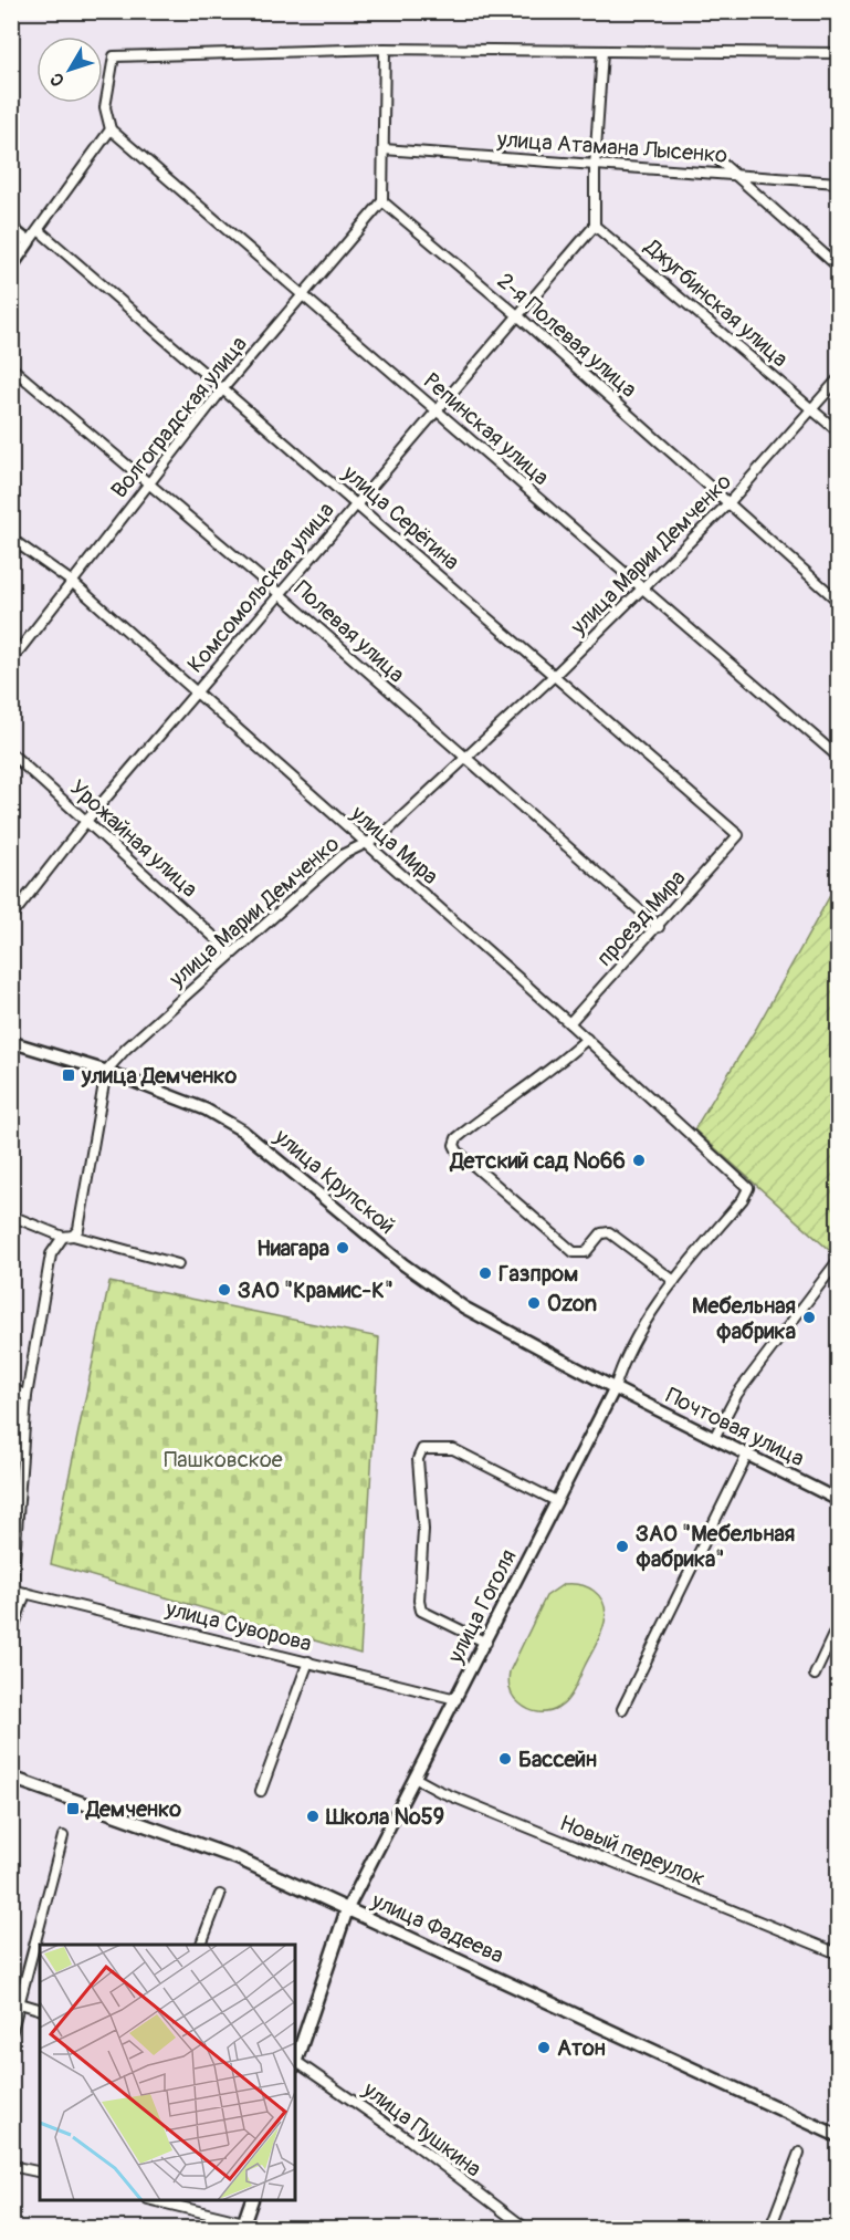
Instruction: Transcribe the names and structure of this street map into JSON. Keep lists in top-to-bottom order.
{
  "streets": {
    "main road": ["улица Гоголя", "улица Фадеева"],
    "street": [
      "улица Атамана Лысенко",
      "Джугбинская улица",
      "2-я Полевая улица",
      "Волгоградская улица",
      "Репинская улица",
      "улица Серёгина",
      "улица Марии Демченко",
      "Комсомольская улица",
      "Полевая улица",
      "Урожайная улица",
      "улица Мира",
      "проезд Мира",
      "улица Крупской",
      "Почтовая улица",
      "улица Суворова",
      "Новый переулок",
      "улица Пушкина"
    ]
  },
  "crossings": [
    ["Джугбинская улица", "улица Марии Демченко"],
    ["Джугбинская улица", "Комсомольская улица"],
    ["2-я Полевая улица", "Волгоградская улица"],
    ["2-я Полевая улица", "улица Марии Демченко"],
    ["2-я Полевая улица", "Комсомольская улица"],
    ["Волгоградская улица", "Репинская улица"],
    ["Волгоградская улица", "улица Серёгина"],
    ["Волгоградская улица", "Полевая улица"],
    ["Волгоградская улица", "улица Мира"],
    ["Репинская улица", "улица Марии Демченко"],
    ["Репинская улица", "Комсомольская улица"],
    ["улица Серёгина", "улица Марии Демченко"],
    ["улица Серёгина", "Комсомольская улица"],
    ["улица Серёгина", "проезд Мира"],
    ["улица Марии Демченко", "Полевая улица"],
    ["улица Марии Демченко", "Урожайная улица"],
    ["улица Марии Демченко", "улица Мира"],
    ["улица Марии Демченко", "улица Крупской"],
    ["Комсомольская улица", "Полевая улица"],
    ["Комсомольская улица", "Урожайная улица"],
    ["Комсомольская улица", "улица Мира"],
    ["Полевая улица", "проезд Мира"],
    ["улица Мира", "проезд Мира"],
    ["улица Мира", "улица Гоголя"],
    ["улица Крупской", "Почтовая улица"],
    ["улица Крупской", "улица Гоголя"],
    ["Почтовая улица", "улица Гоголя"],
    ["улица Гоголя", "улица Суворова"],
    ["улица Гоголя", "Новый переулок"],
    ["улица Гоголя", "улица Фадеева"]
  ],
  "parks": ["Пашковское"],
  "places": {
    "transit": ["улица Демченко", "Демченко"],
    "other": [
      "Детский сад №66",
      "Ниагара",
      "Газпром",
      "ЗАО \"Крамис-К\"",
      "Ozon",
      "Мебельная фабрика",
      "ЗАО \"Мебельная фабрика\"",
      "Бассейн",
      "Школа №59",
      "Атон"
    ]
  },
  "north": "bottom left"
}
